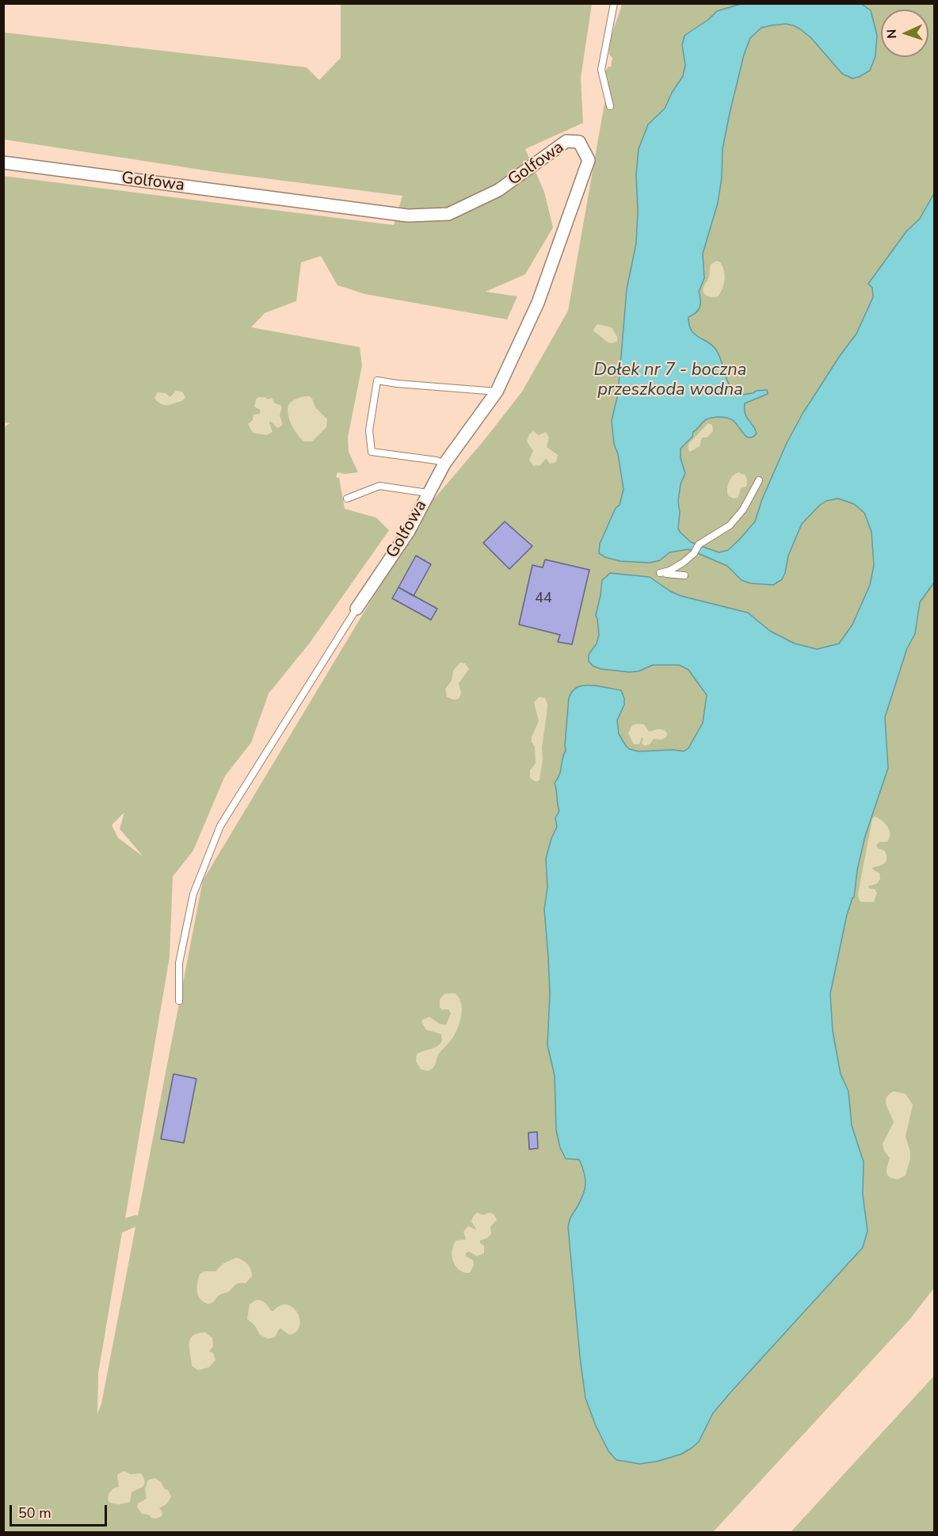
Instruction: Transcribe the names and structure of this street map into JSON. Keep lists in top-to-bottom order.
{
  "streets": {
    "street": ["Golfowa"]
  },
  "water": ["Dołek nr 7 - boczna przeszkoda wodna"],
  "house_numbers": ["44"],
  "scale_bar": "50 m",
  "north": "left"
}
